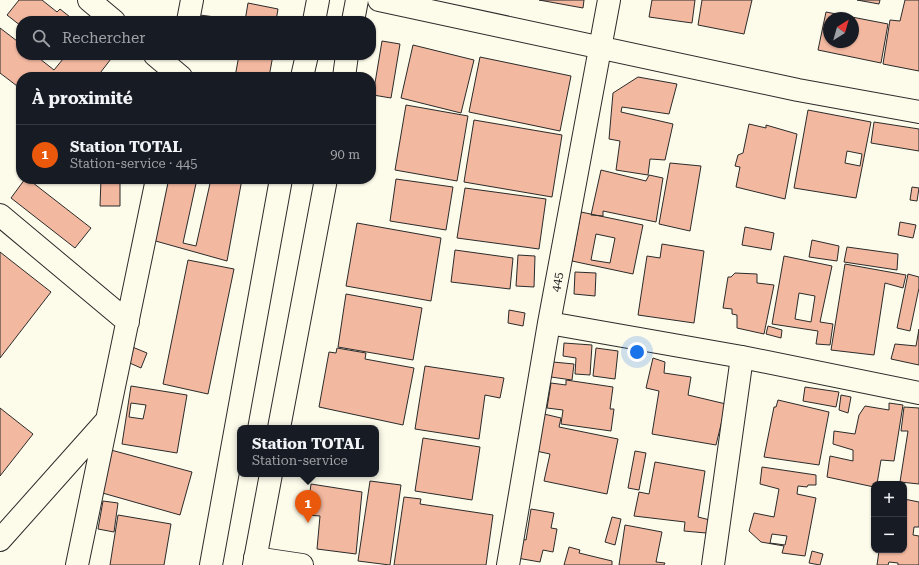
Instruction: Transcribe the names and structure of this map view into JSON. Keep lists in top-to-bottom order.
{
  "streets": {
    "street": ["445"]
  },
  "north": "top right",
  "page": {
    "search": "Rechercher",
    "heading": "À proximité",
    "list": [
      {
        "mark": "1",
        "name": "Station TOTAL",
        "note": "Station-service · 445",
        "value": "90 m"
      }
    ],
    "popup": ["Station TOTAL", "Station-service"],
    "map_buttons": ["+", "−"],
    "pins": "1"
  }
}
